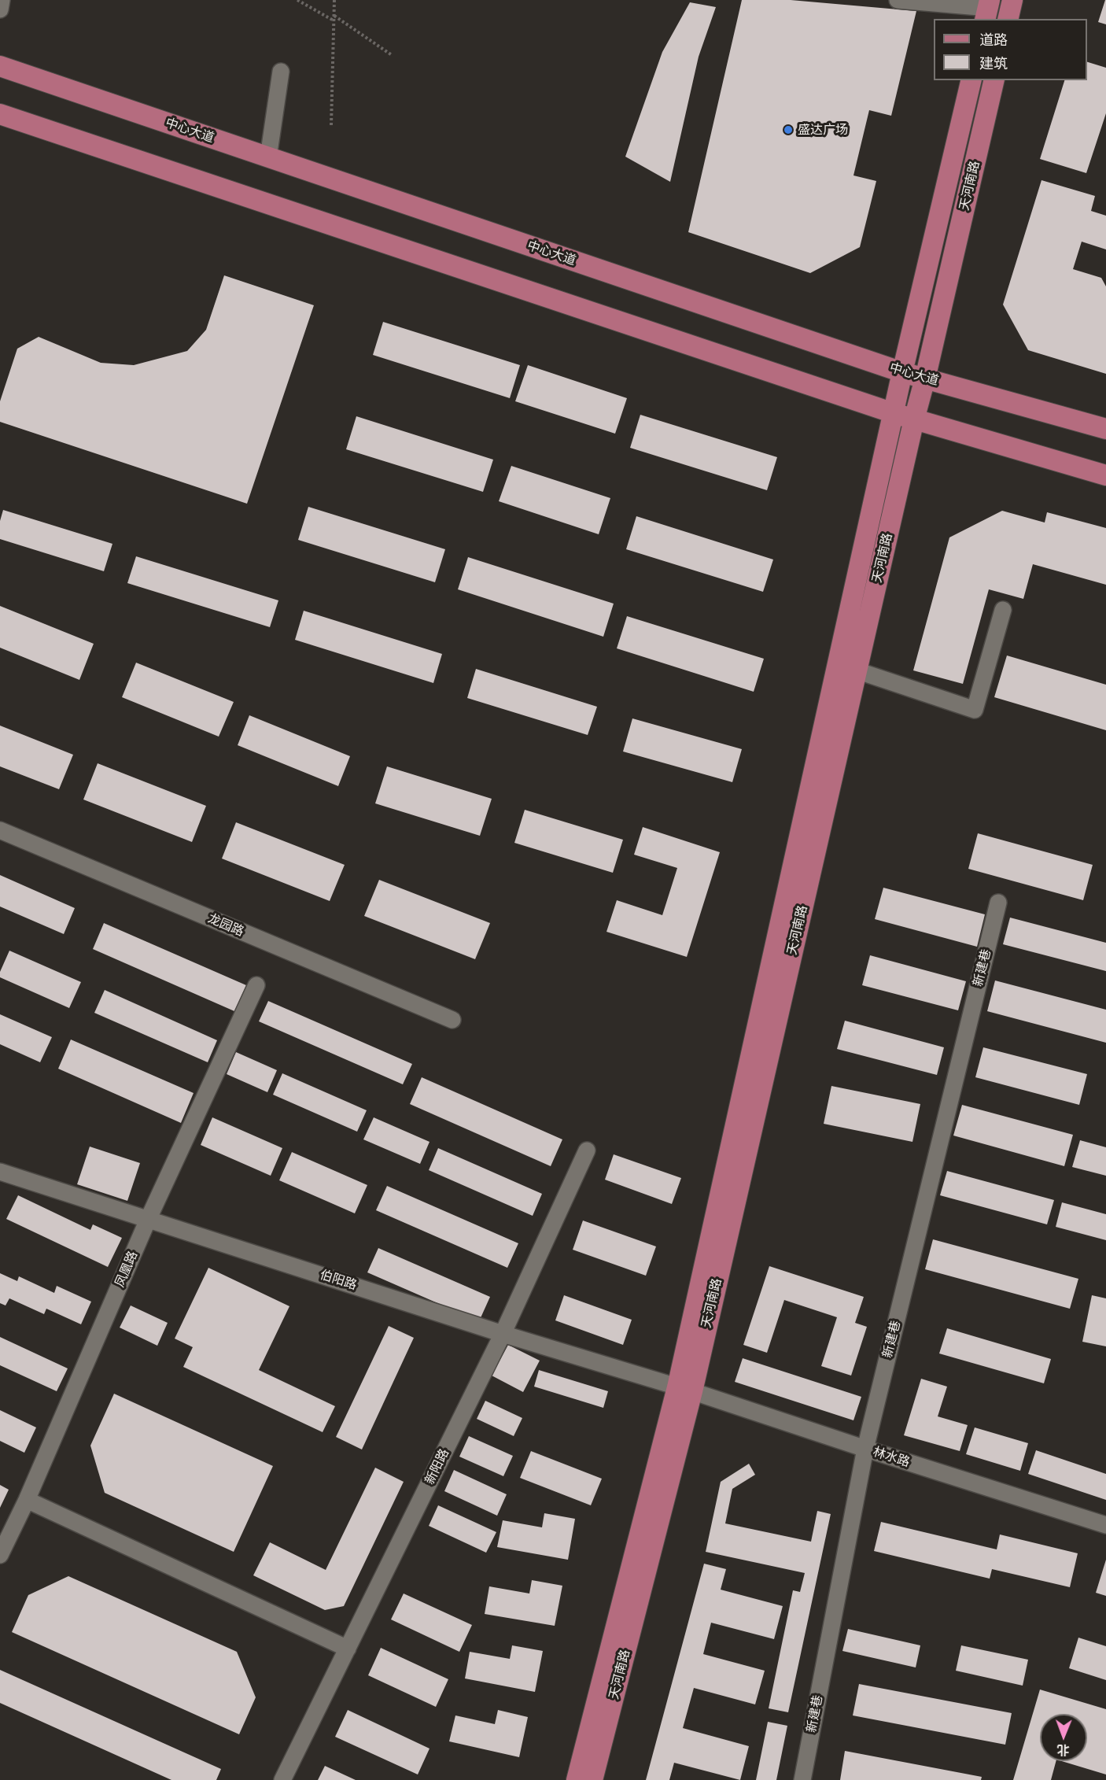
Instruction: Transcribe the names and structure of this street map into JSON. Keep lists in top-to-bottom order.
{
  "streets": {
    "main road": ["中心大道", "天河南路"],
    "street": [
      "龙园路",
      "新建巷",
      "凤凰路",
      "伯阳路",
      "林水路",
      "新阳路"
    ]
  },
  "crossings": [
    ["中心大道", "天河南路"],
    ["天河南路", "伯阳路"],
    ["天河南路", "林水路"],
    ["新建巷", "林水路"],
    ["凤凰路", "伯阳路"],
    ["伯阳路", "林水路"],
    ["伯阳路", "新阳路"]
  ],
  "places": ["盛达广场"],
  "legend": ["道路", "建筑"],
  "north": "bottom"
}
